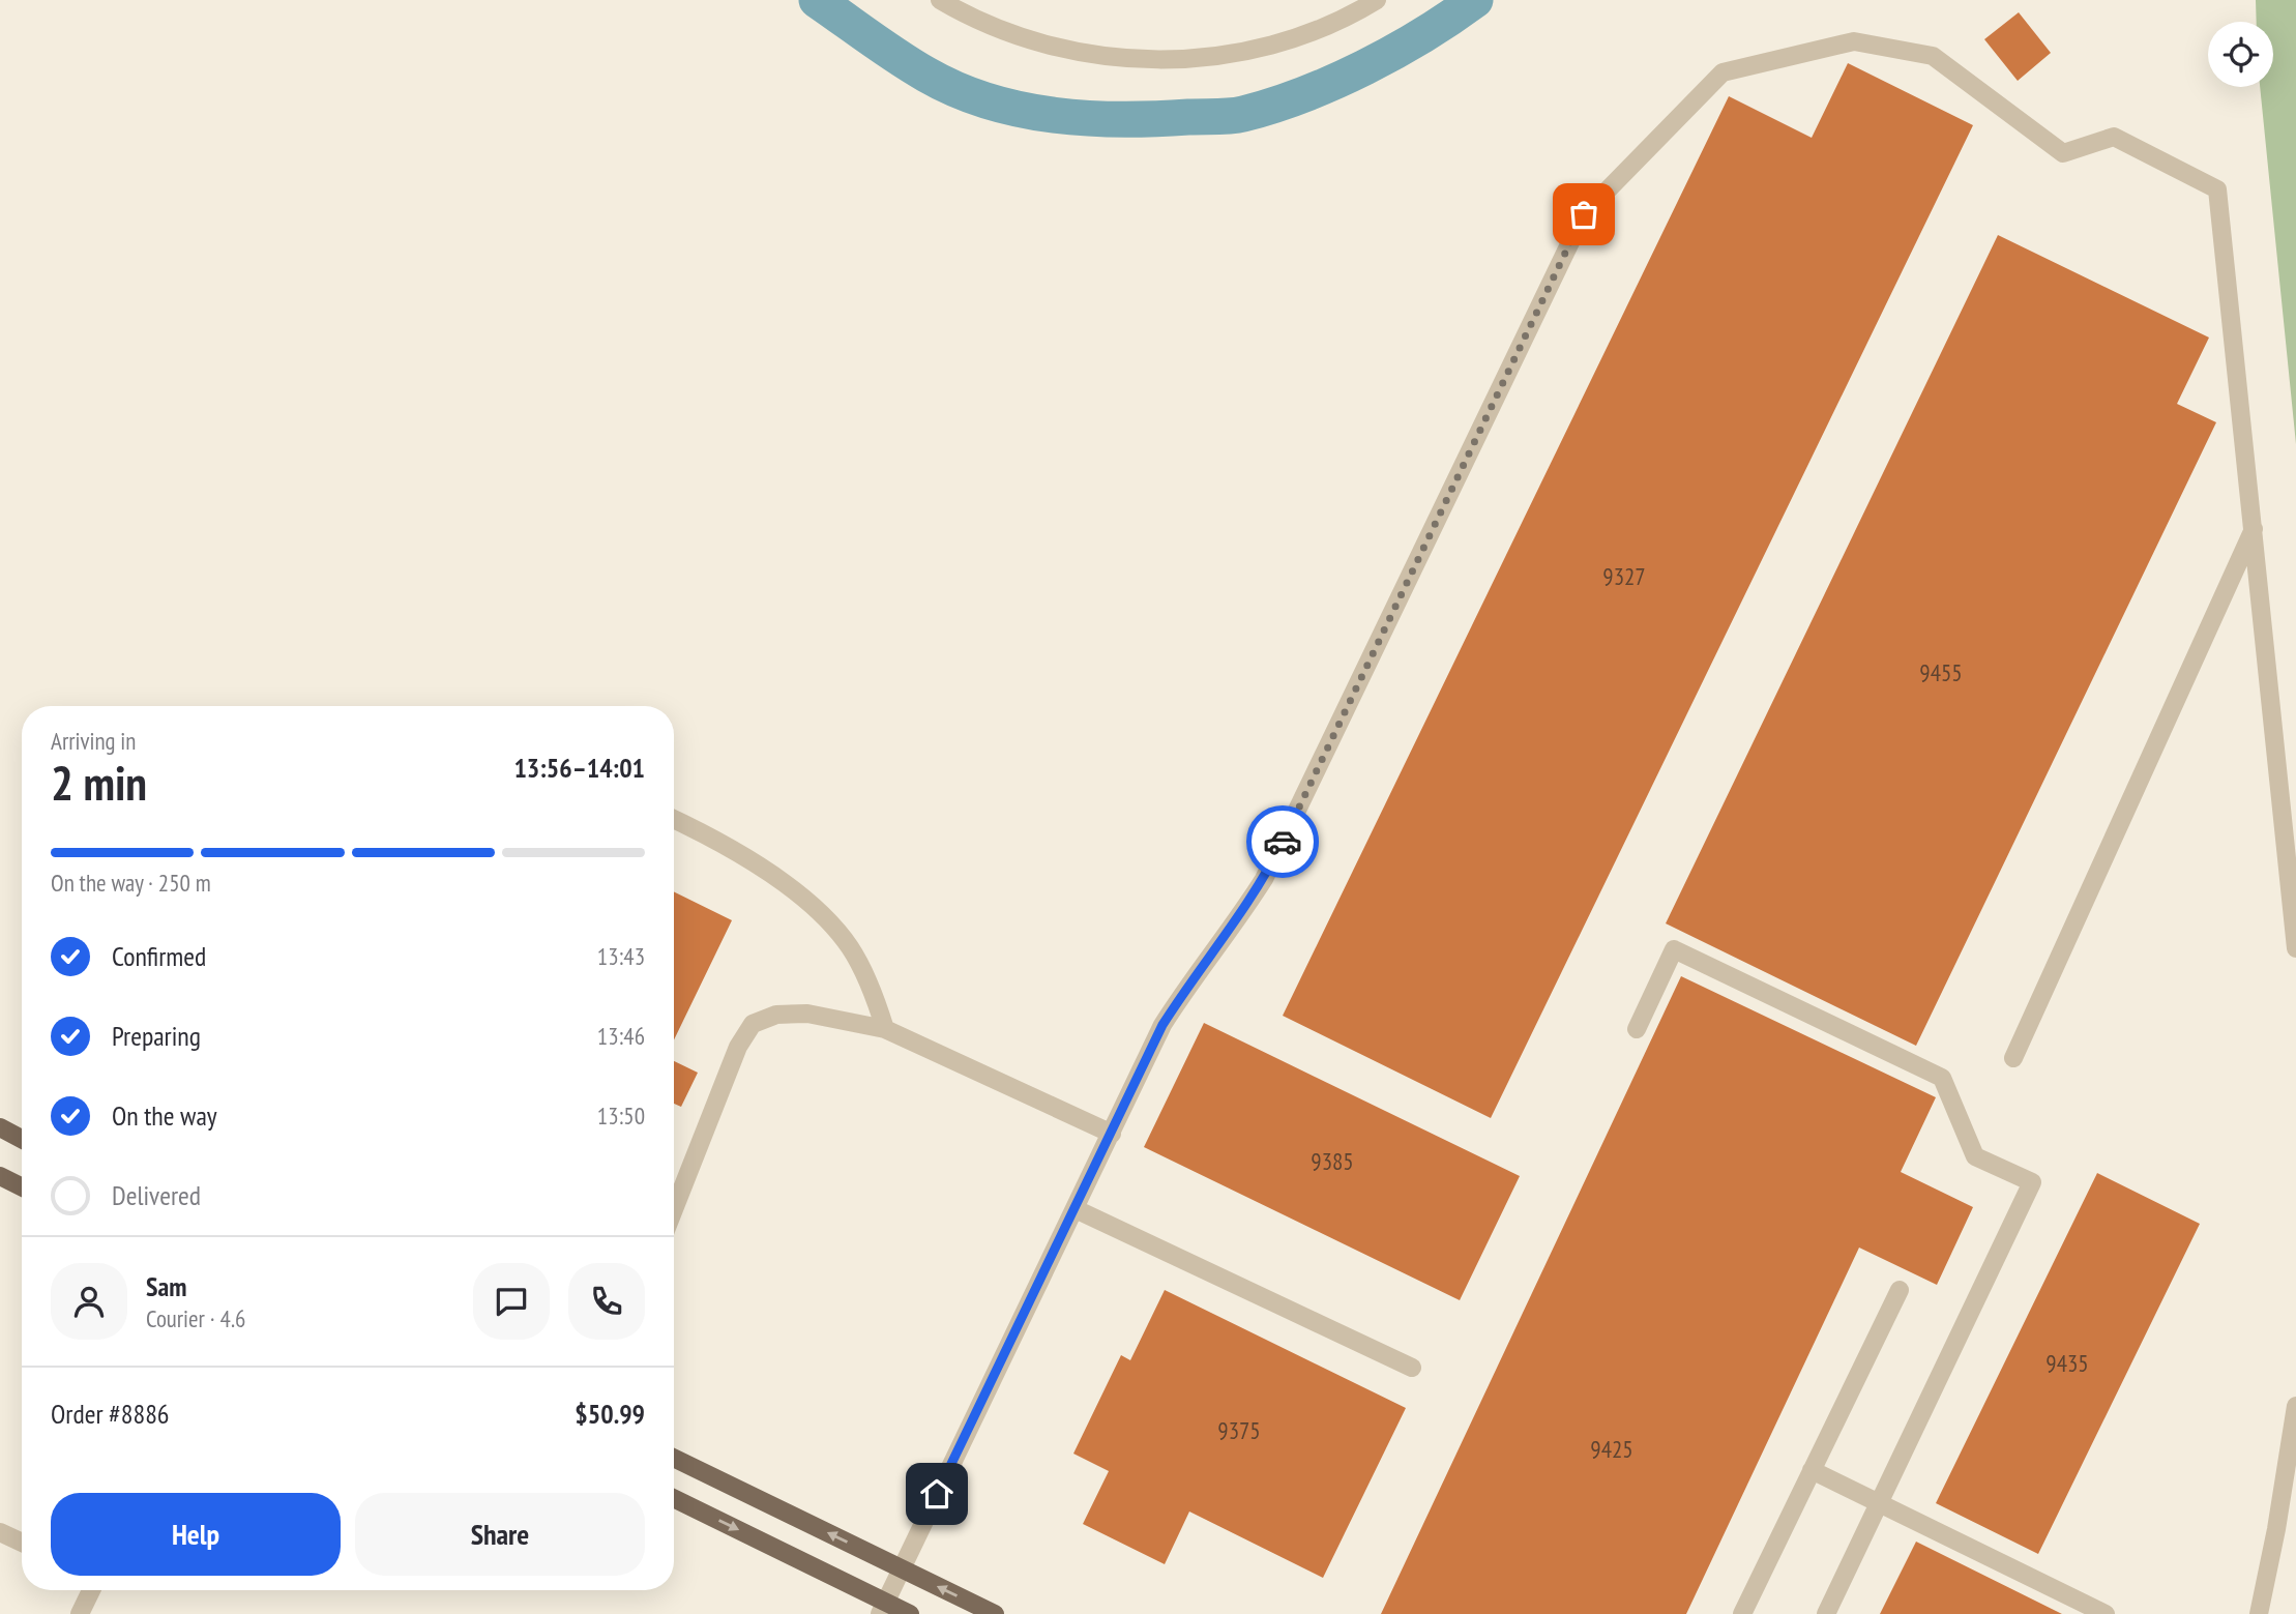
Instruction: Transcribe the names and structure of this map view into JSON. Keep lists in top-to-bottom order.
{
  "house_numbers": [
    "9327",
    "9455",
    "9385",
    "9435",
    "9375",
    "9425"
  ],
  "page": {
    "heading": ["2 min", "Arriving in", "13:56–14:01"],
    "panel": [
      "Sam",
      "Courier · 4.6",
      "Order #8886",
      "$50.99"
    ],
    "bar": "On the way · 250 m",
    "list": [
      ["Confirmed", "13:43"],
      ["Preparing", "13:46"],
      ["On the way", "13:50"],
      "Delivered"
    ],
    "buttons": ["Help", "Share"]
  }
}
